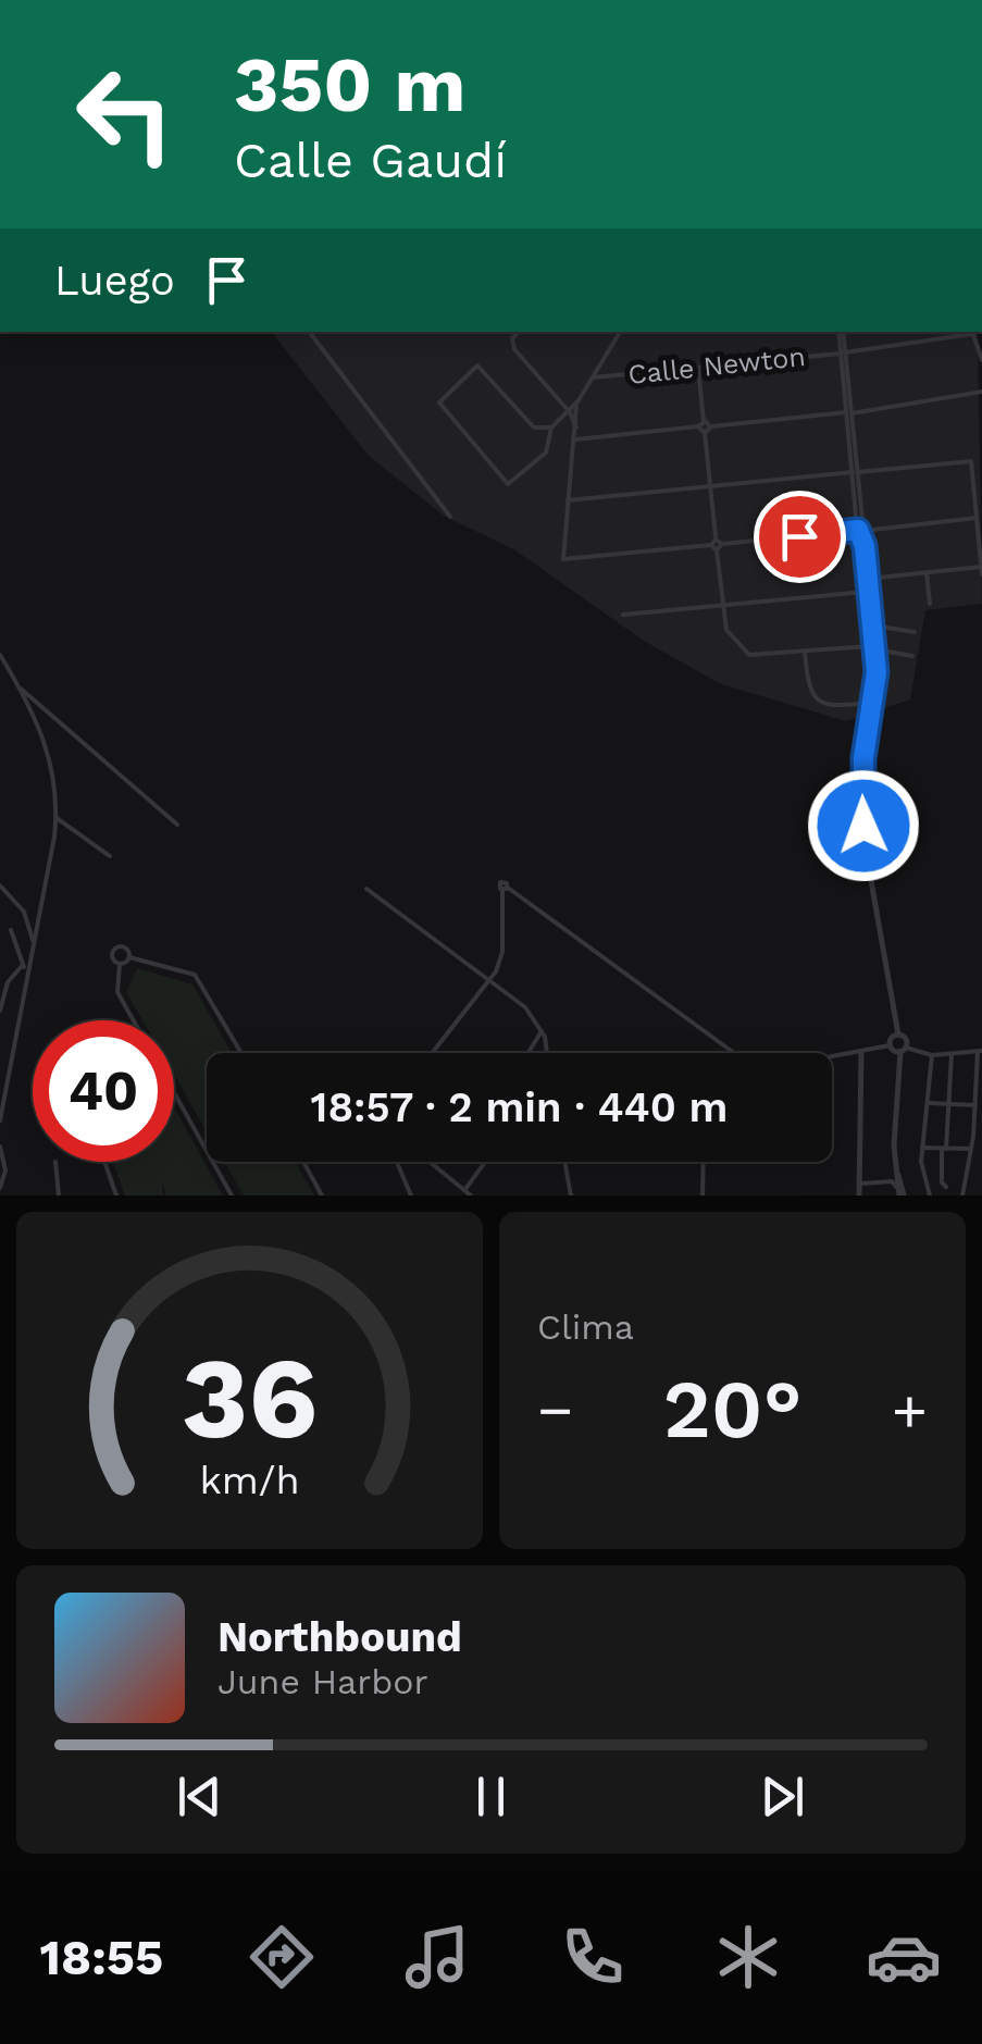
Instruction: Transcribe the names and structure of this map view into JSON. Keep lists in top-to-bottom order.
{
  "streets": {
    "street": ["Calle Newton"]
  },
  "page": {
    "turn": ["350 m", "Calle Gaudí"],
    "then": "Luego",
    "limit": "40",
    "trip": "18:57 · 2 min · 440 m",
    "tile": "Clima",
    "heat": ["−", "20°", "+"],
    "song": ["Northbound", "June Harbor"],
    "tabs": "18:55",
    "gauge": ["36", "km/h"]
  }
}
